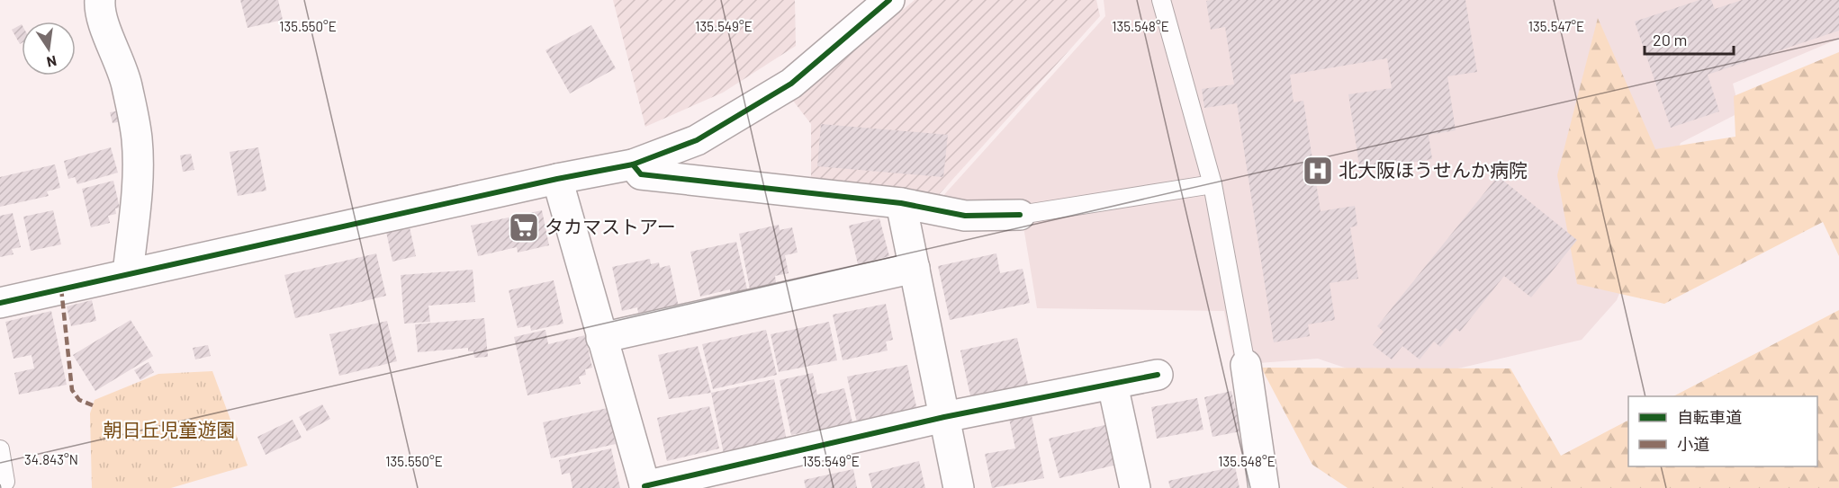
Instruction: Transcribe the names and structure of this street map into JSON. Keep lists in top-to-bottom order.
{
  "parks": ["朝日丘児童遊園"],
  "places": {
    "hospital": ["北大阪ほうせんか病院"],
    "supermarket": ["タカマストアー"]
  },
  "legend": ["自転車道", "小道"],
  "scale_bar": "20 m",
  "north": "bottom",
  "coordinates": [
    "135.550°E",
    "135.549°E",
    "135.548°E",
    "135.547°E",
    "34.843°N"
  ]
}
